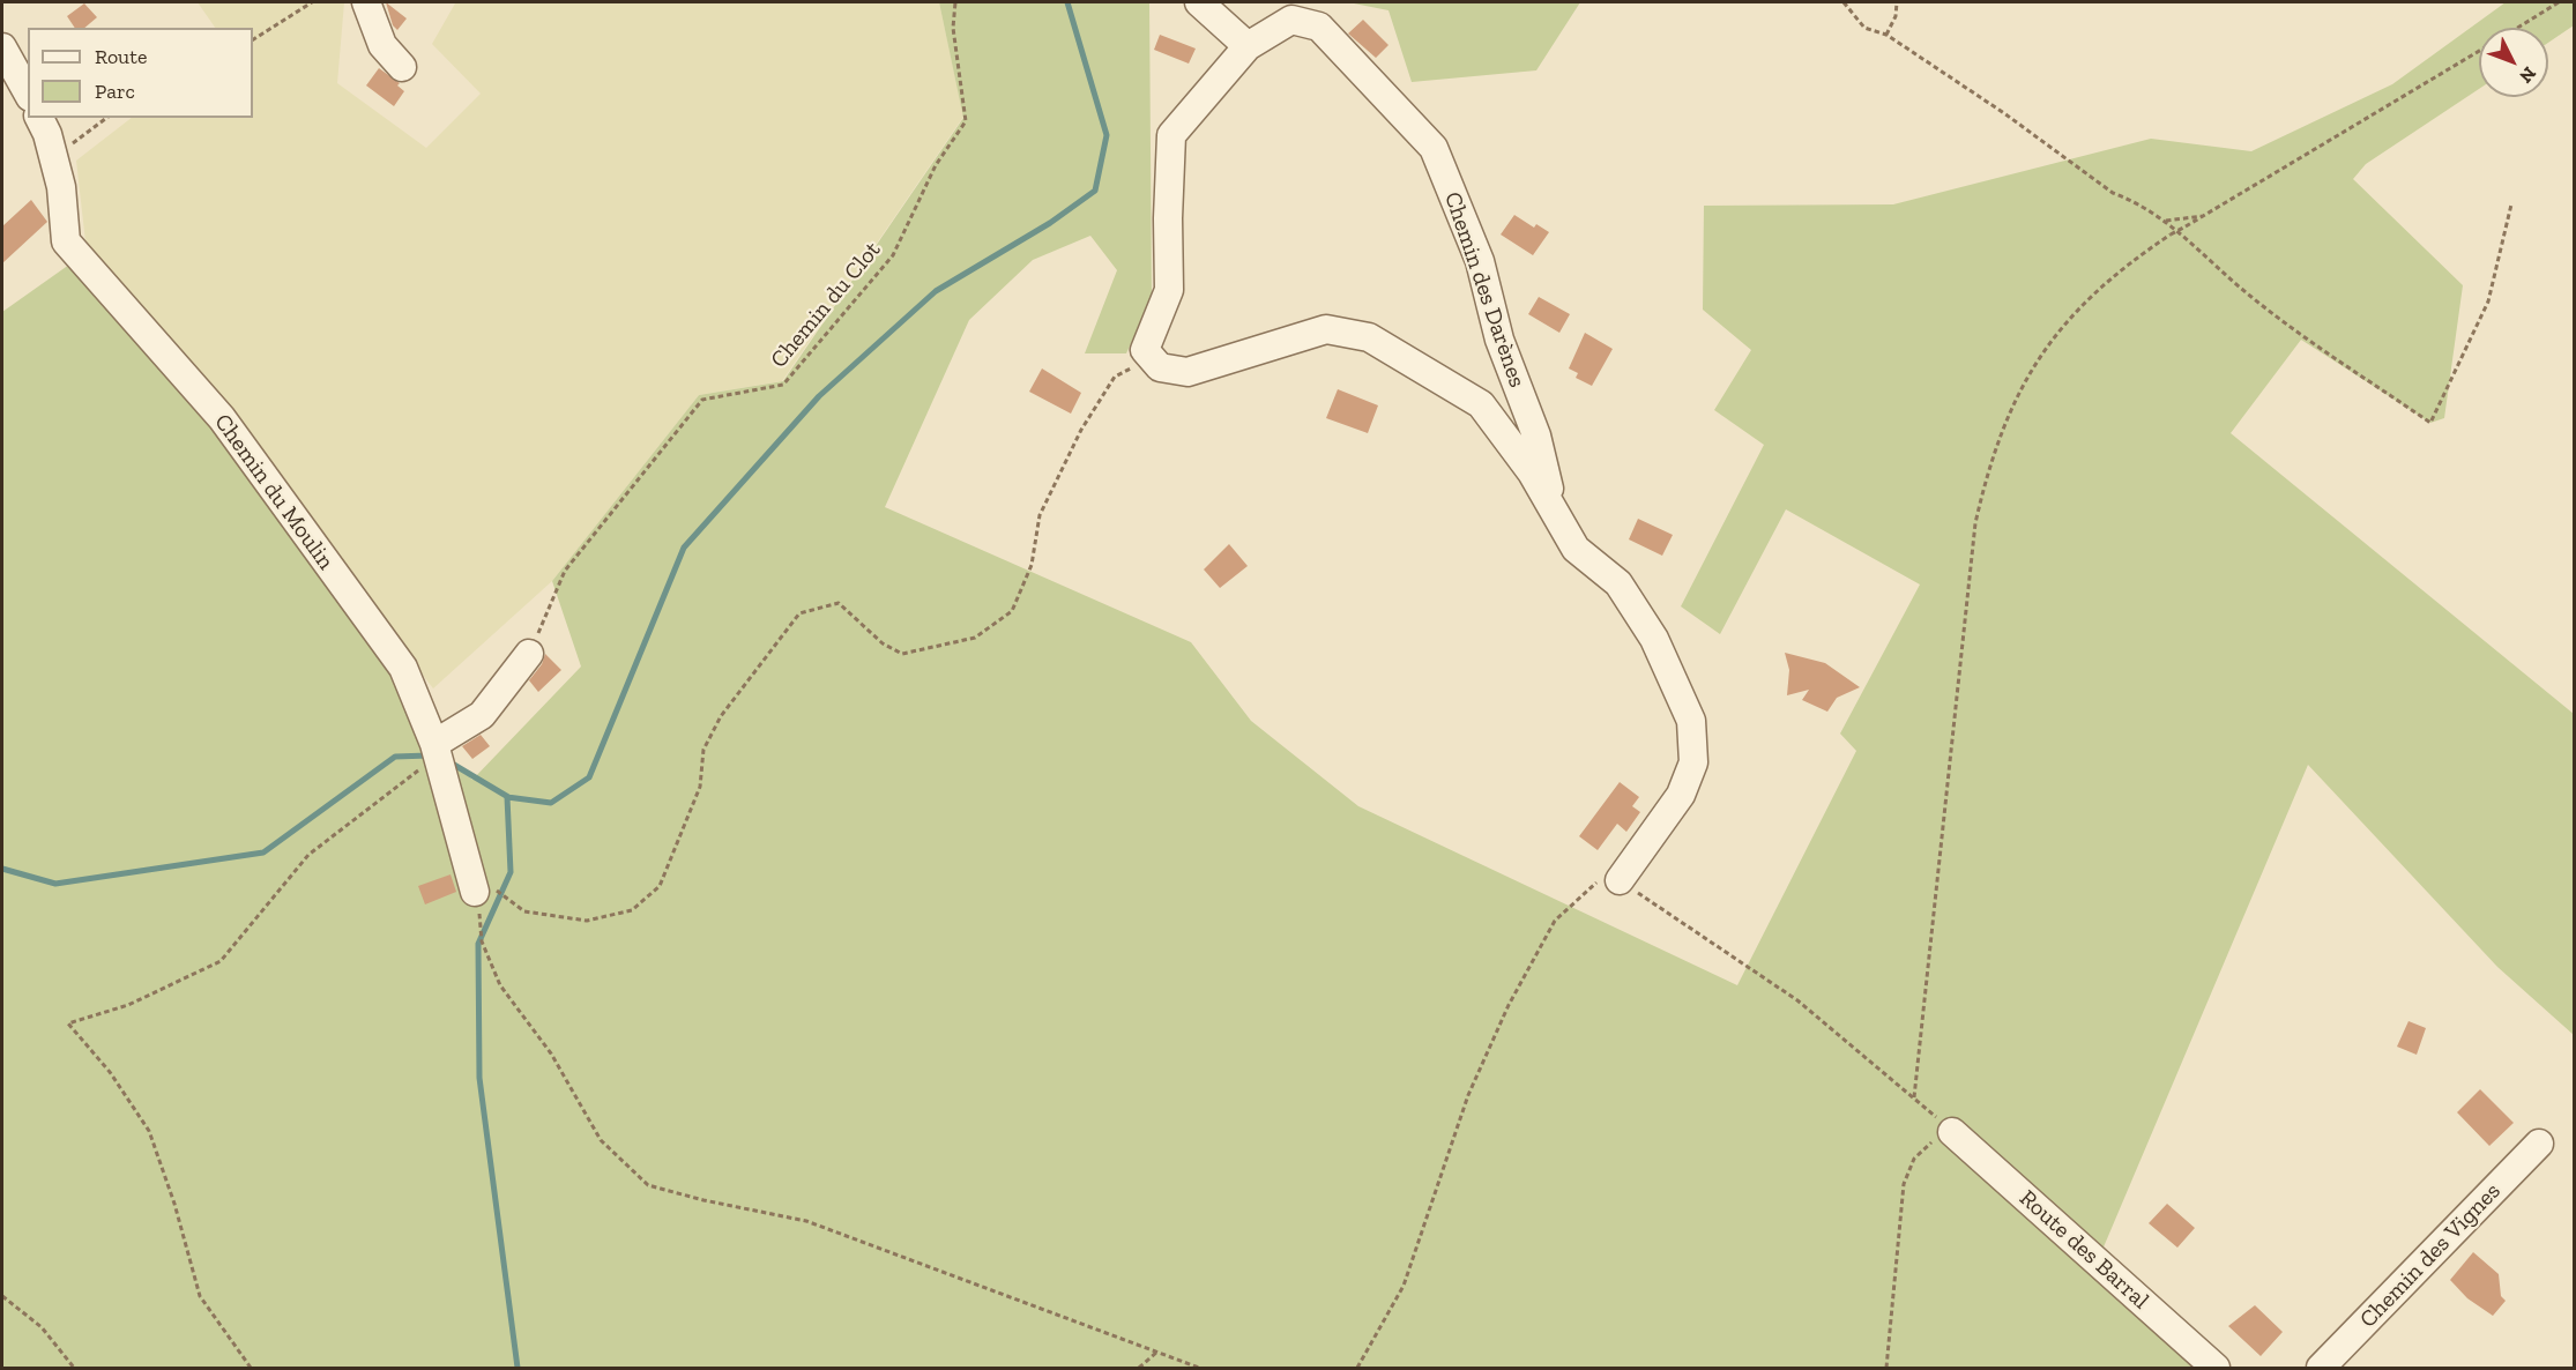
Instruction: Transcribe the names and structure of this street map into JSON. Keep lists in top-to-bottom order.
{
  "streets": {
    "street": [
      "Chemin des Darènes",
      "Chemin du Moulin",
      "Route des Barral",
      "Chemin des Vignes"
    ],
    "path": ["Chemin du Clot"]
  },
  "legend": ["Route", "Parc"],
  "north": "bottom right"
}
